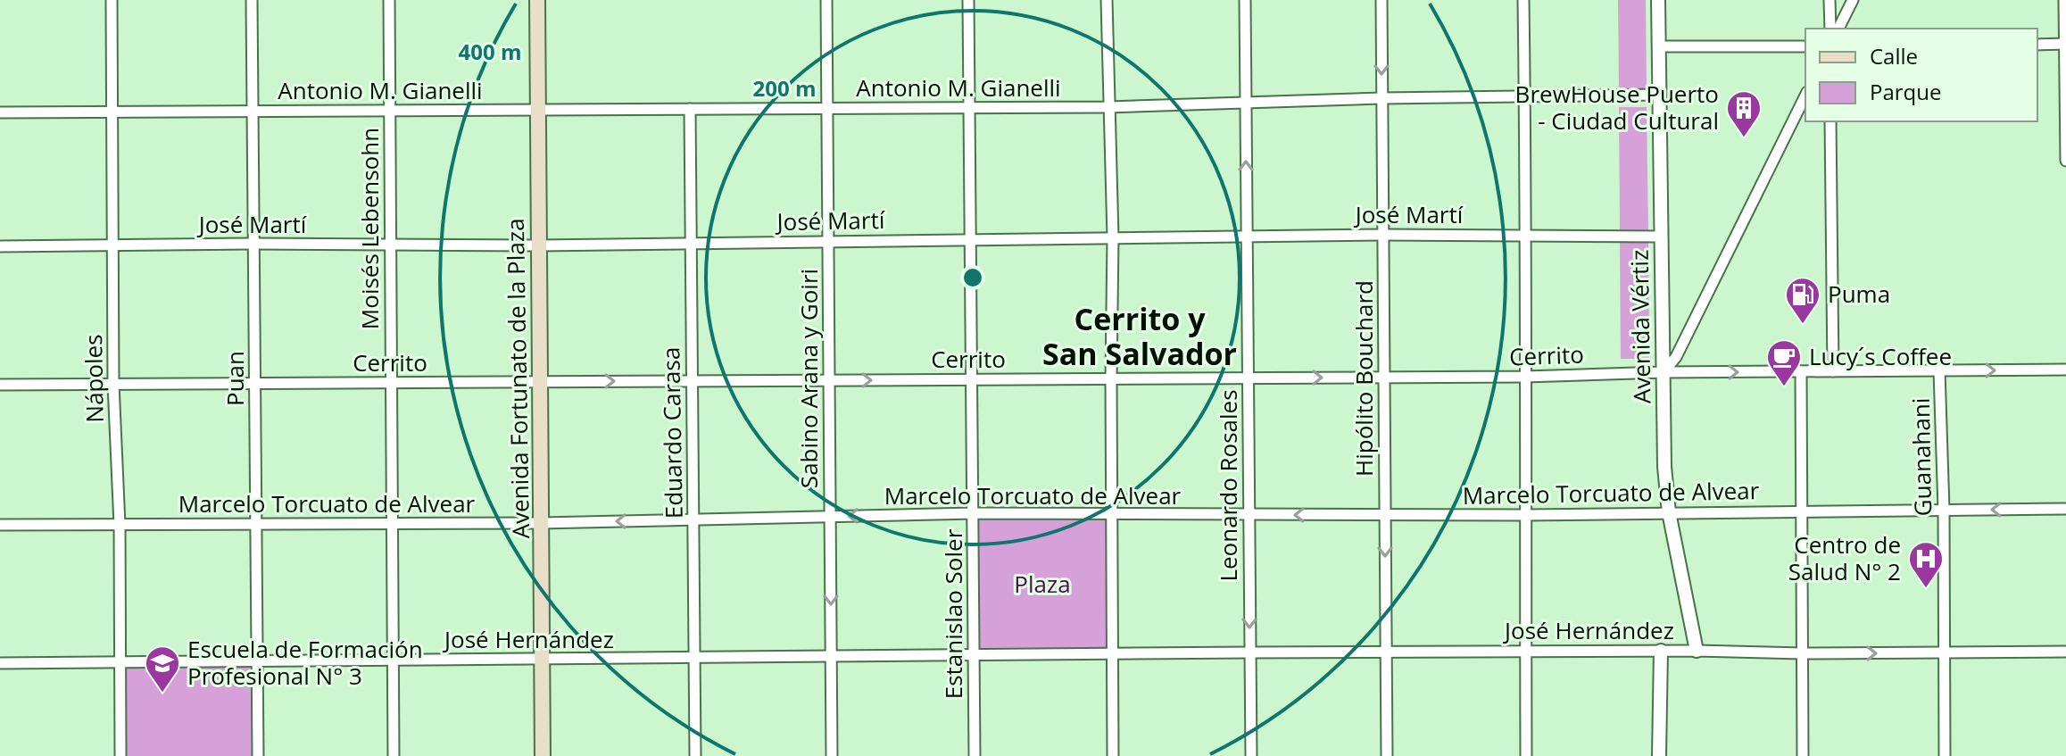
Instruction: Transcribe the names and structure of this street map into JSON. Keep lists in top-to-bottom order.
{
  "streets": {
    "main road": ["Avenida Fortunato de la Plaza"],
    "street": [
      "Antonio M. Gianelli",
      "José Martí",
      "Moisés Lebensohn",
      "Avenida Vértiz",
      "Cerrito",
      "Nápoles",
      "Puan",
      "Sabino Arana y Goiri",
      "Hipólito Bouchard",
      "Eduardo Carasa",
      "Guanahani",
      "Leonardo Rosales",
      "Marcelo Torcuato de Alvear",
      "Estanislao Soler",
      "José Hernández"
    ]
  },
  "crossings": [
    ["Antonio M. Gianelli", "Moisés Lebensohn"],
    ["Antonio M. Gianelli", "Avenida Vértiz"],
    ["Antonio M. Gianelli", "Nápoles"],
    ["Antonio M. Gianelli", "Puan"],
    ["Antonio M. Gianelli", "Avenida Fortunato de la Plaza"],
    ["Antonio M. Gianelli", "Sabino Arana y Goiri"],
    ["Antonio M. Gianelli", "Hipólito Bouchard"],
    ["Antonio M. Gianelli", "Eduardo Carasa"],
    ["Antonio M. Gianelli", "Leonardo Rosales"],
    ["Antonio M. Gianelli", "Estanislao Soler"],
    ["José Martí", "Moisés Lebensohn"],
    ["José Martí", "Avenida Vértiz"],
    ["José Martí", "Nápoles"],
    ["José Martí", "Puan"],
    ["José Martí", "Avenida Fortunato de la Plaza"],
    ["José Martí", "Sabino Arana y Goiri"],
    ["José Martí", "Hipólito Bouchard"],
    ["José Martí", "Eduardo Carasa"],
    ["José Martí", "Leonardo Rosales"],
    ["José Martí", "Estanislao Soler"],
    ["Moisés Lebensohn", "Cerrito"],
    ["Moisés Lebensohn", "Marcelo Torcuato de Alvear"],
    ["Moisés Lebensohn", "José Hernández"],
    ["Avenida Vértiz", "Cerrito"],
    ["Avenida Vértiz", "Marcelo Torcuato de Alvear"],
    ["Avenida Vértiz", "José Hernández"],
    ["Cerrito", "Nápoles"],
    ["Cerrito", "Puan"],
    ["Cerrito", "Avenida Fortunato de la Plaza"],
    ["Cerrito", "Sabino Arana y Goiri"],
    ["Cerrito", "Hipólito Bouchard"],
    ["Cerrito", "Eduardo Carasa"],
    ["Cerrito", "Guanahani"],
    ["Cerrito", "Leonardo Rosales"],
    ["Cerrito", "Estanislao Soler"],
    ["Nápoles", "Marcelo Torcuato de Alvear"],
    ["Nápoles", "José Hernández"],
    ["Puan", "Marcelo Torcuato de Alvear"],
    ["Puan", "José Hernández"],
    ["Avenida Fortunato de la Plaza", "Marcelo Torcuato de Alvear"],
    ["Avenida Fortunato de la Plaza", "José Hernández"],
    ["Sabino Arana y Goiri", "Marcelo Torcuato de Alvear"],
    ["Sabino Arana y Goiri", "José Hernández"],
    ["Hipólito Bouchard", "Marcelo Torcuato de Alvear"],
    ["Hipólito Bouchard", "José Hernández"],
    ["Eduardo Carasa", "Marcelo Torcuato de Alvear"],
    ["Eduardo Carasa", "José Hernández"],
    ["Guanahani", "Marcelo Torcuato de Alvear"],
    ["Guanahani", "José Hernández"],
    ["Leonardo Rosales", "Marcelo Torcuato de Alvear"],
    ["Leonardo Rosales", "José Hernández"],
    ["Marcelo Torcuato de Alvear", "Estanislao Soler"],
    ["Estanislao Soler", "José Hernández"]
  ],
  "districts": ["Cerrito y San Salvador"],
  "parks": ["Plaza"],
  "places": {
    "building": ["BrewHouse Puerto - Ciudad Cultural"],
    "fuel station": ["Puma"],
    "cafe": ["Lucy´s Coffee"],
    "hospital": ["Centro de Salud N° 2"],
    "school or university": ["Escuela de Formación Profesional N° 3"]
  },
  "legend": ["Calle", "Parque"],
  "rings": ["400 m", "200 m"]
}
